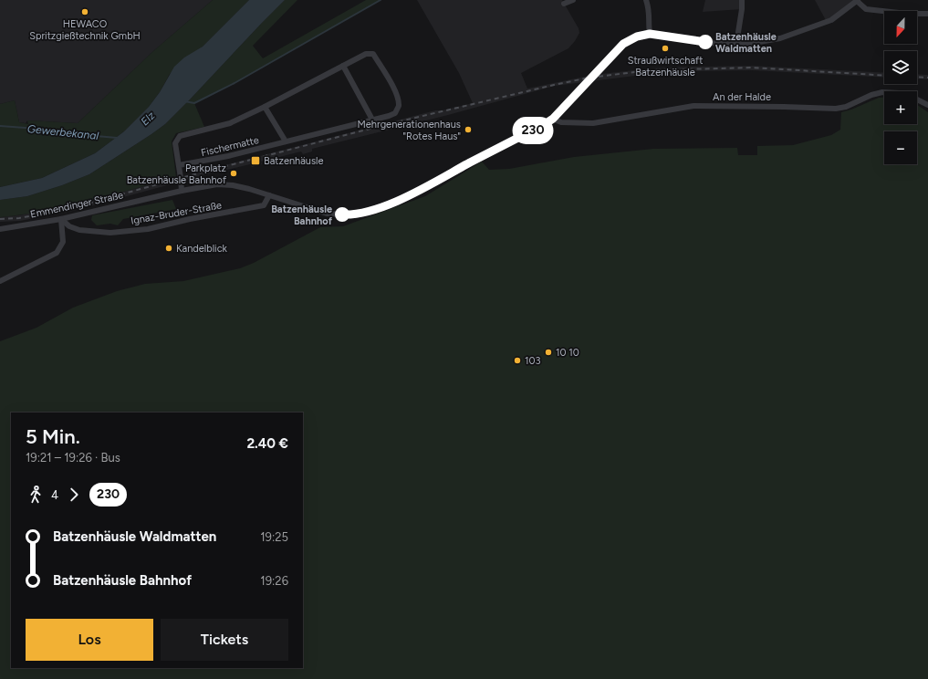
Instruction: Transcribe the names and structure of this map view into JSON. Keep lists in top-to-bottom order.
{
  "streets": {
    "street": [
      "An der Halde",
      "Fischermatte",
      "Emmendinger Straße",
      "Ignaz-Bruder-Straße"
    ]
  },
  "crossings": [
    ["An der Halde", "Emmendinger Straße"],
    ["Fischermatte", "Emmendinger Straße"],
    ["Emmendinger Straße", "Ignaz-Bruder-Straße"]
  ],
  "water": ["Elz", "Gewerbekanal"],
  "places": {
    "other": [
      "HEWACO Spritzgießtechnik GmbH",
      "Batzenhäusle Waldmatten",
      "Straußwirtschaft Batzenhäusle",
      "Mehrgenerationenhaus \"Rotes Haus\"",
      "Parkplatz Batzenhäusle Bahnhof",
      "Batzenhäusle Bahnhof",
      "Kandelblick",
      "10 10",
      "103"
    ],
    "transit": ["Batzenhäusle"]
  },
  "lines": ["bus line 230"],
  "north": "bottom",
  "page": {
    "on_map": "230",
    "map_buttons": ["+", "−"],
    "heading": ["5 Min.", "19:21 – 19:26 · Bus", "2.40 €"],
    "legs": ["4", "230"],
    "list": [
      {
        "name": "Batzenhäusle Waldmatten",
        "value": "19:25"
      },
      {
        "name": "Batzenhäusle Bahnhof",
        "value": "19:26"
      }
    ],
    "buttons": ["Los", "Tickets"]
  }
}
